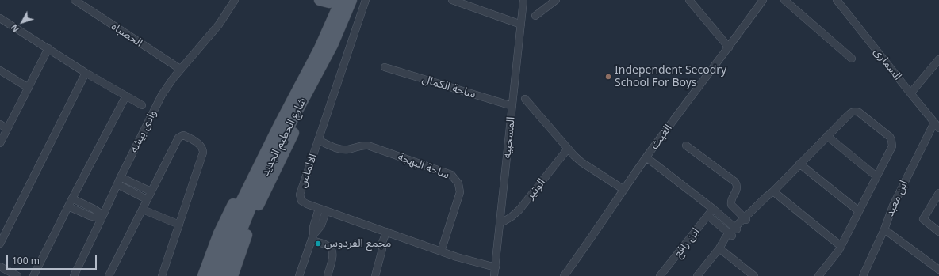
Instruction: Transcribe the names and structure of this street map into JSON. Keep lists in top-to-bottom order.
{
  "streets": {
    "main road": ["شارع الحطيم الجديد"],
    "street": [
      "الحصباه",
      "السمارى",
      "ساحة الكمال",
      "وادى بيشه",
      "الغيث",
      "المسحبيه",
      "ساحة البهجة",
      "الالماس",
      "الوتير",
      "ابن معبد",
      "ابن رافع"
    ]
  },
  "crossings": [
    ["الحصباه", "وادى بيشه"],
    ["السمارى", "ابن معبد"],
    ["ساحة الكمال", "المسحبيه"],
    ["المسحبيه", "الالماس"],
    ["المسحبيه", "الوتير"],
    ["ساحة البهجة", "الالماس"]
  ],
  "places": ["Independent Secodry School For Boys", "مجمع الفردوس"],
  "scale_bar": "100 m",
  "north": "bottom left"
}
